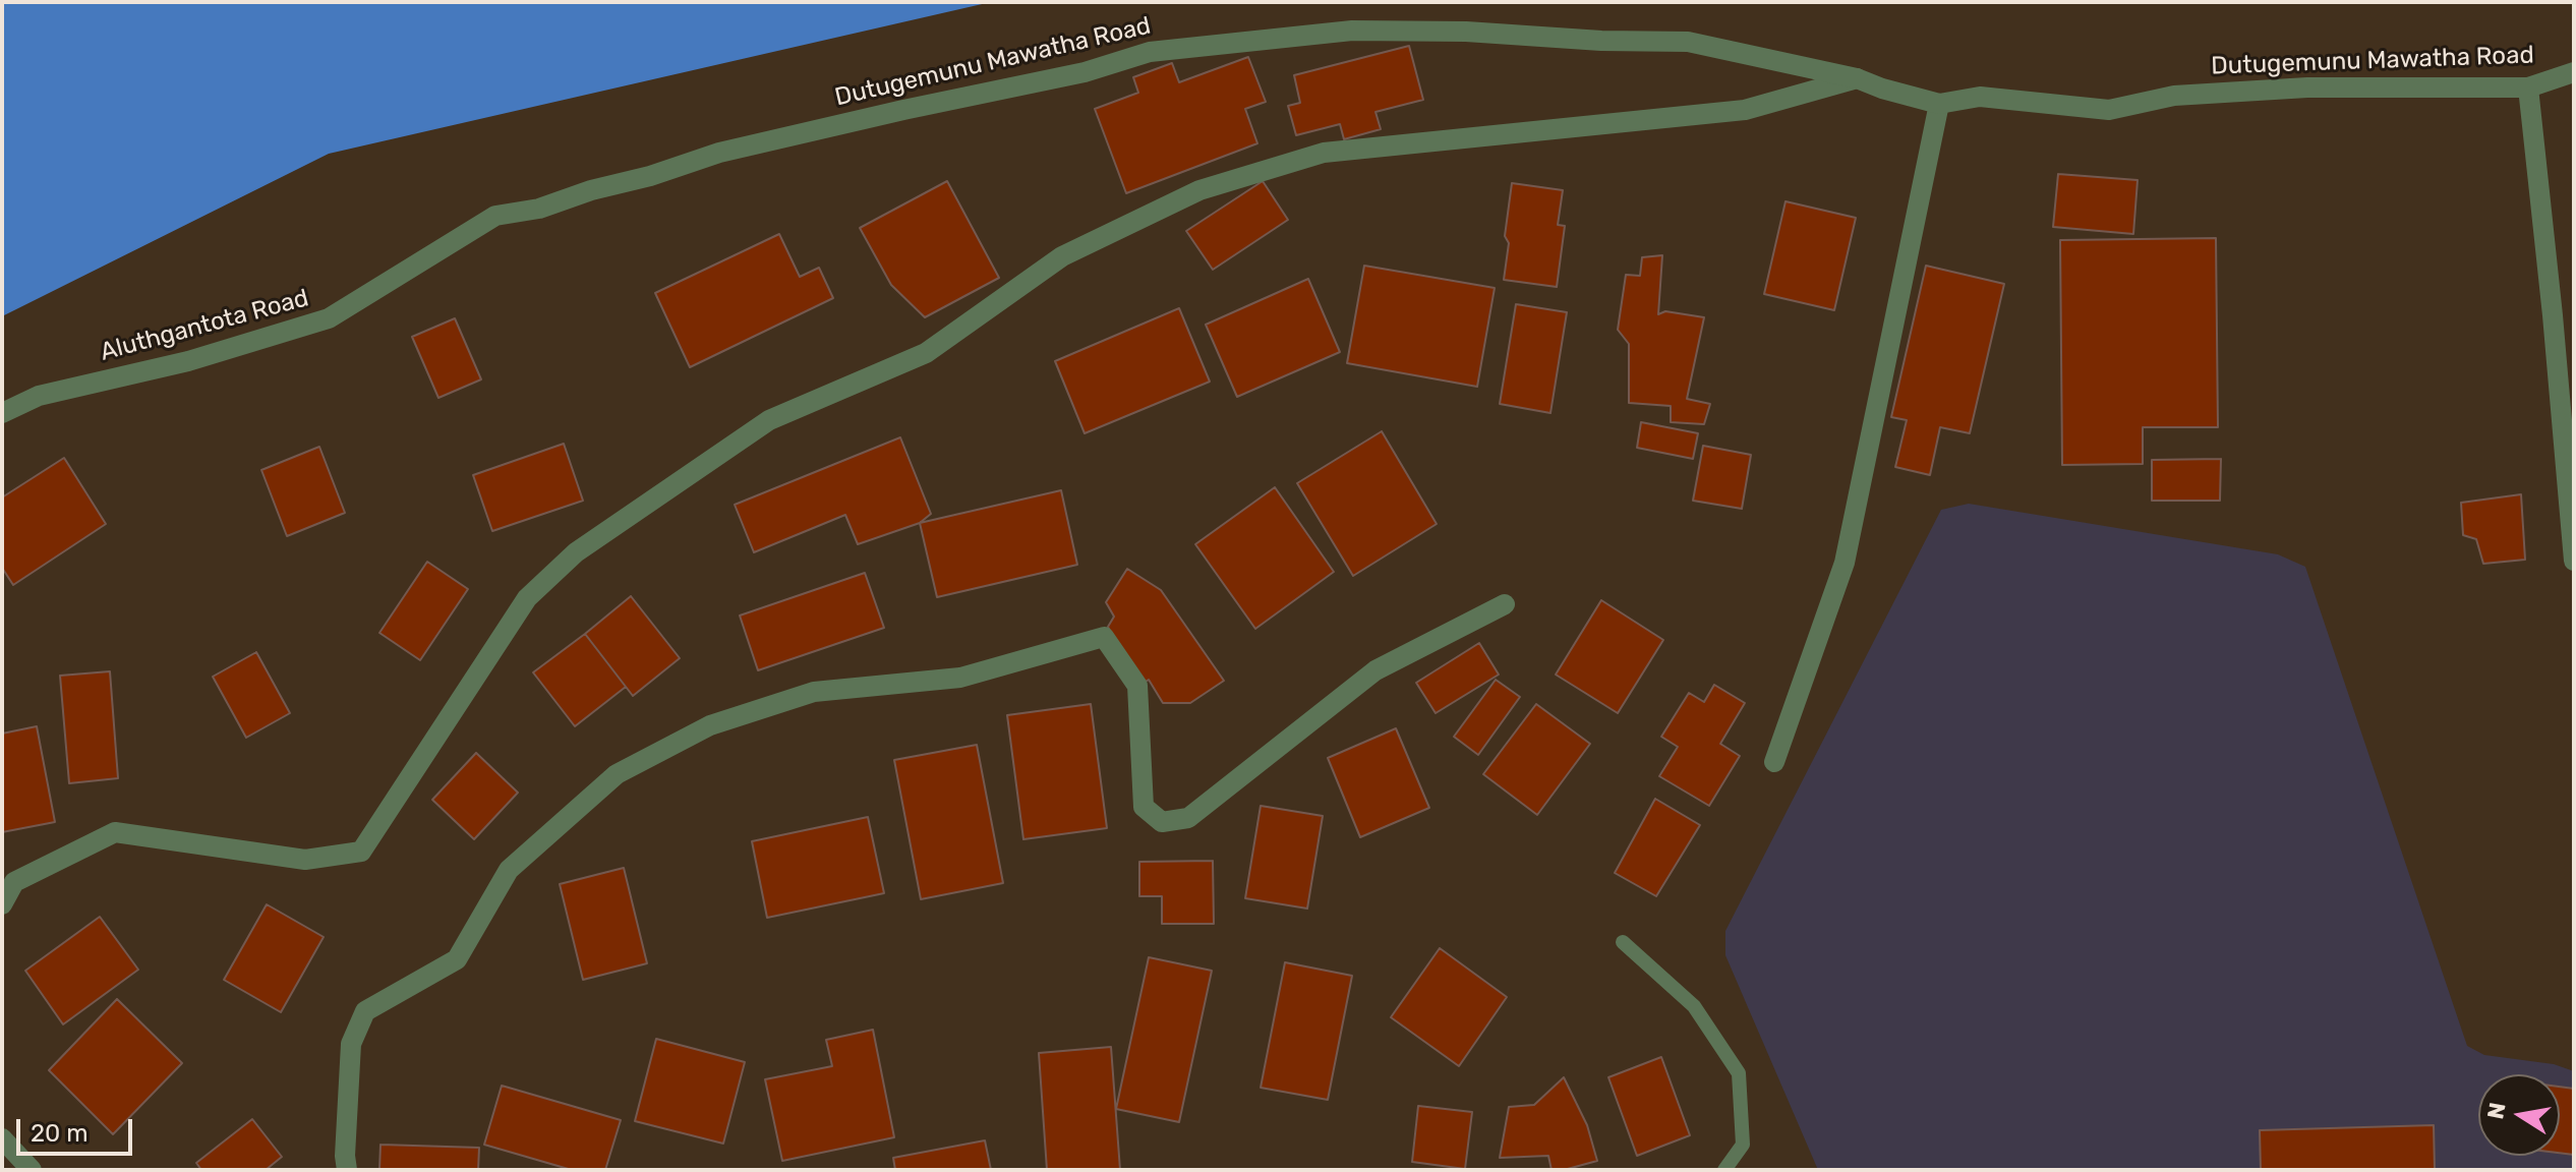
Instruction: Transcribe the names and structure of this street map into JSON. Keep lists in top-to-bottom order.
{
  "streets": {
    "street": ["Dutugemunu Mawatha Road", "Aluthgantota Road"]
  },
  "crossings": [
    ["Dutugemunu Mawatha Road", "Aluthgantota Road"]
  ],
  "scale_bar": "20 m",
  "north": "left"
}
